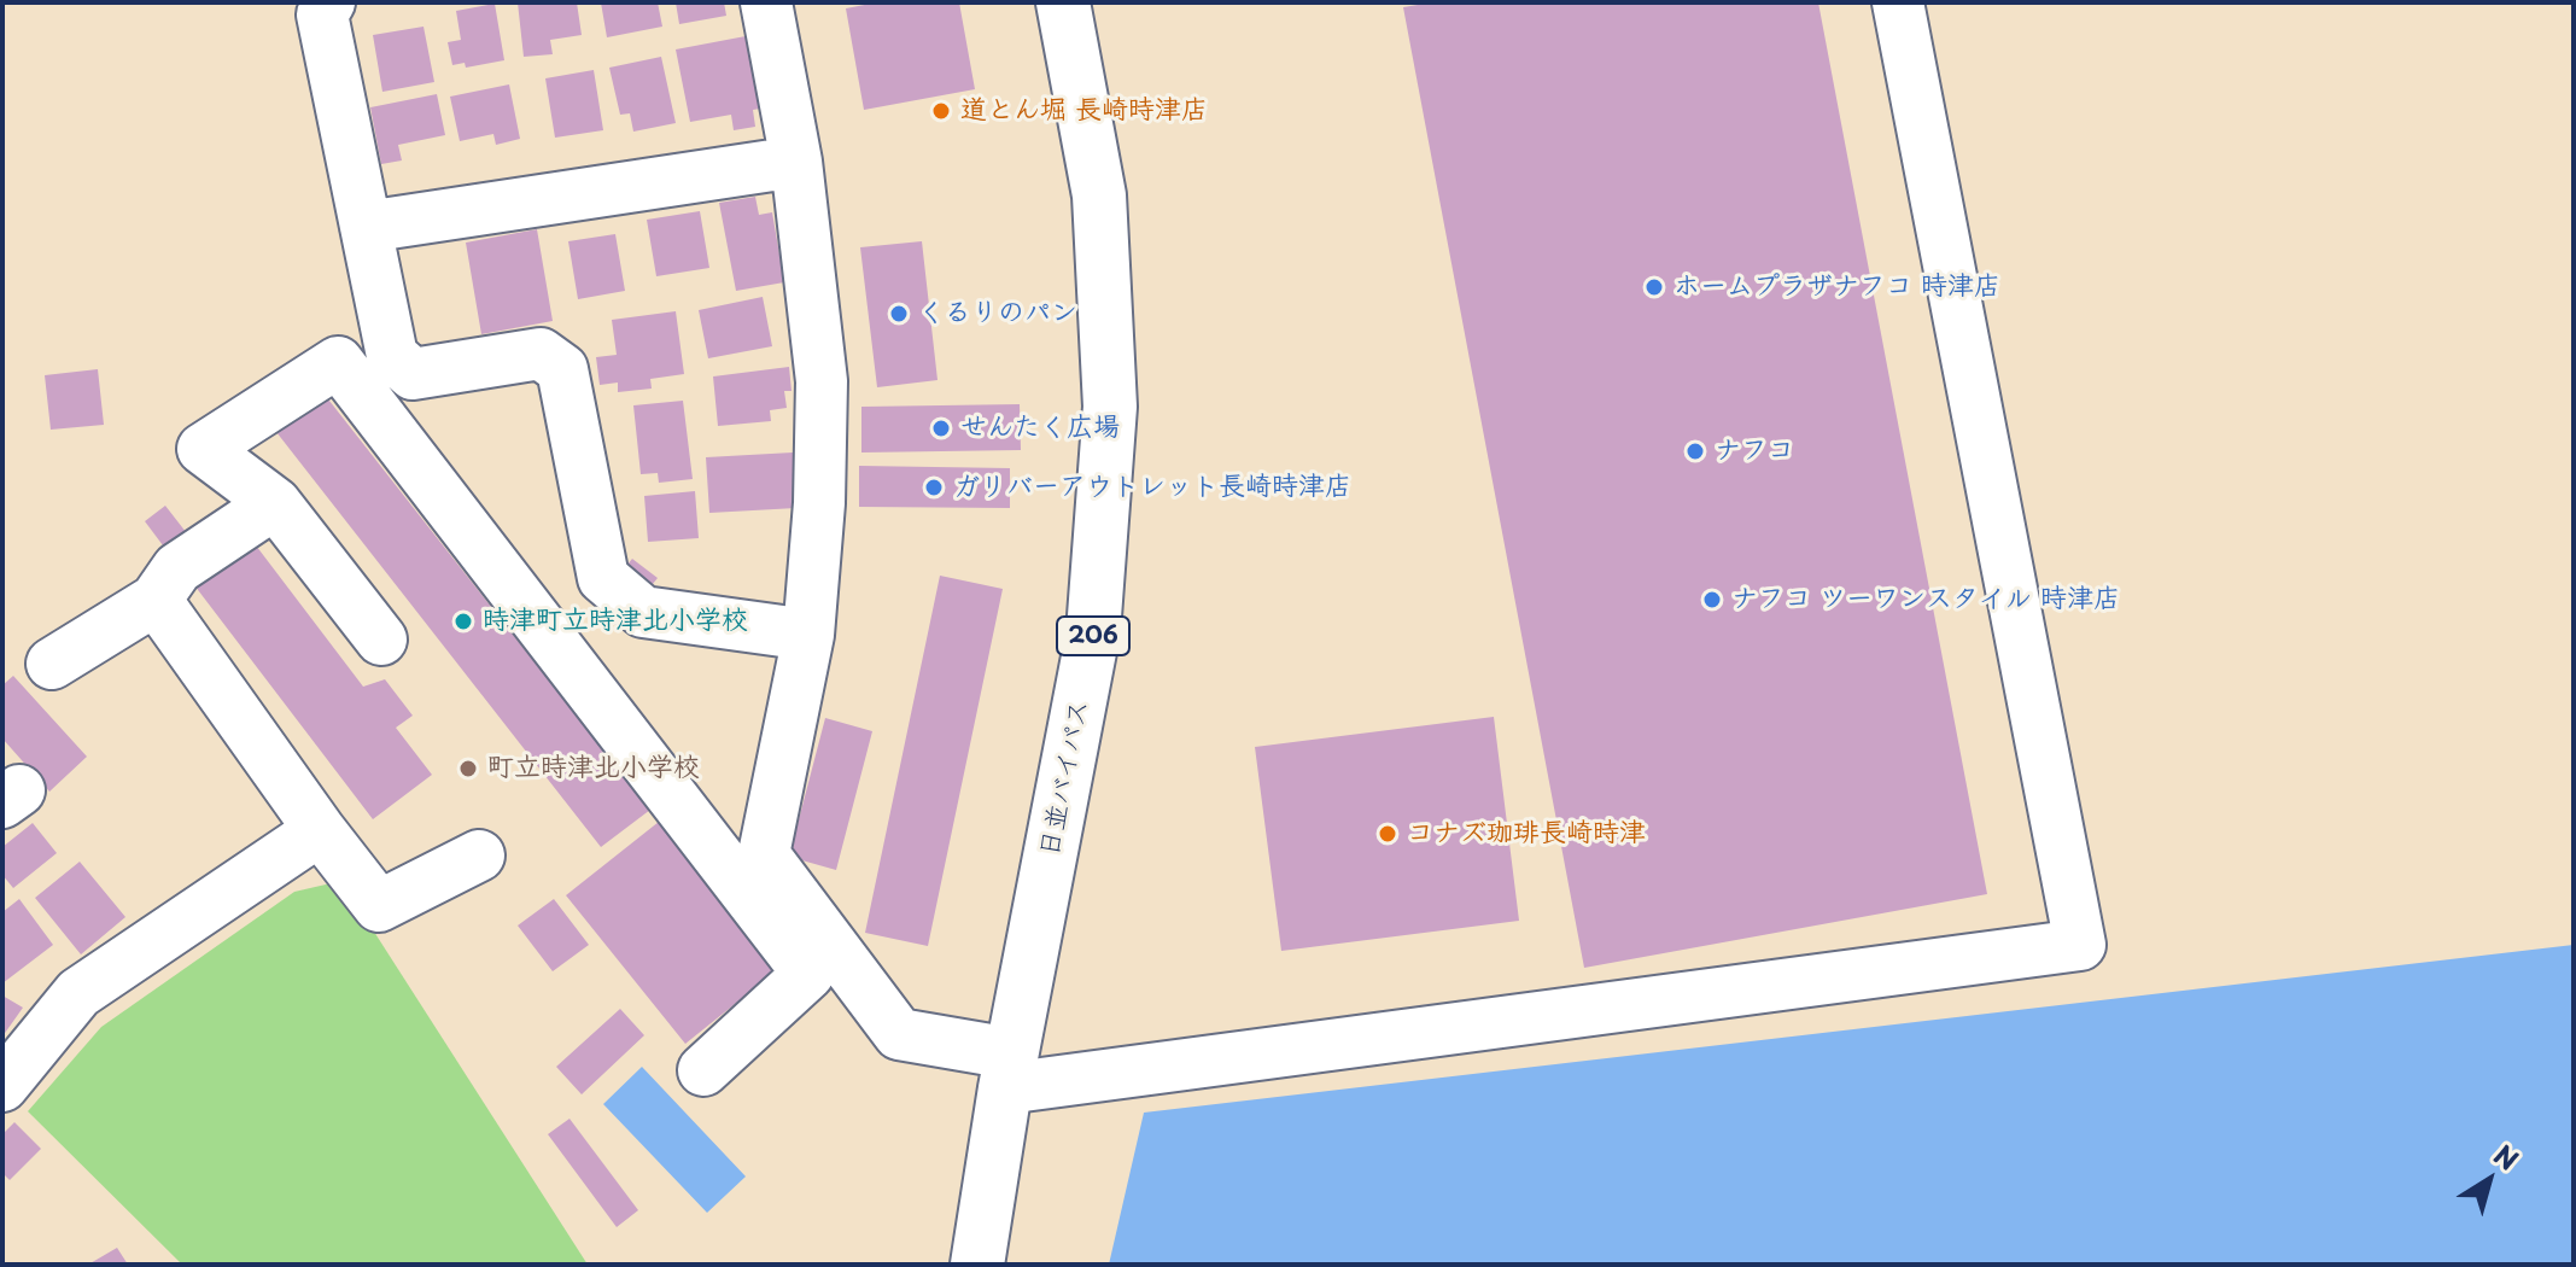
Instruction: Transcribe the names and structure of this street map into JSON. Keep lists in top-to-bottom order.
{
  "streets": {
    "highway": ["206", "日並バイパス"]
  },
  "places": [
    "道とん堀 長崎時津店",
    "ホームプラザナフコ 時津店",
    "くるりのパン",
    "せんたく広場",
    "ナフコ",
    "ガリバーアウトレット長崎時津店",
    "ナフコ ツーワンスタイル 時津店",
    "時津町立時津北小学校",
    "町立時津北小学校",
    "コナズ珈琲長崎時津"
  ],
  "north": "top right"
}
